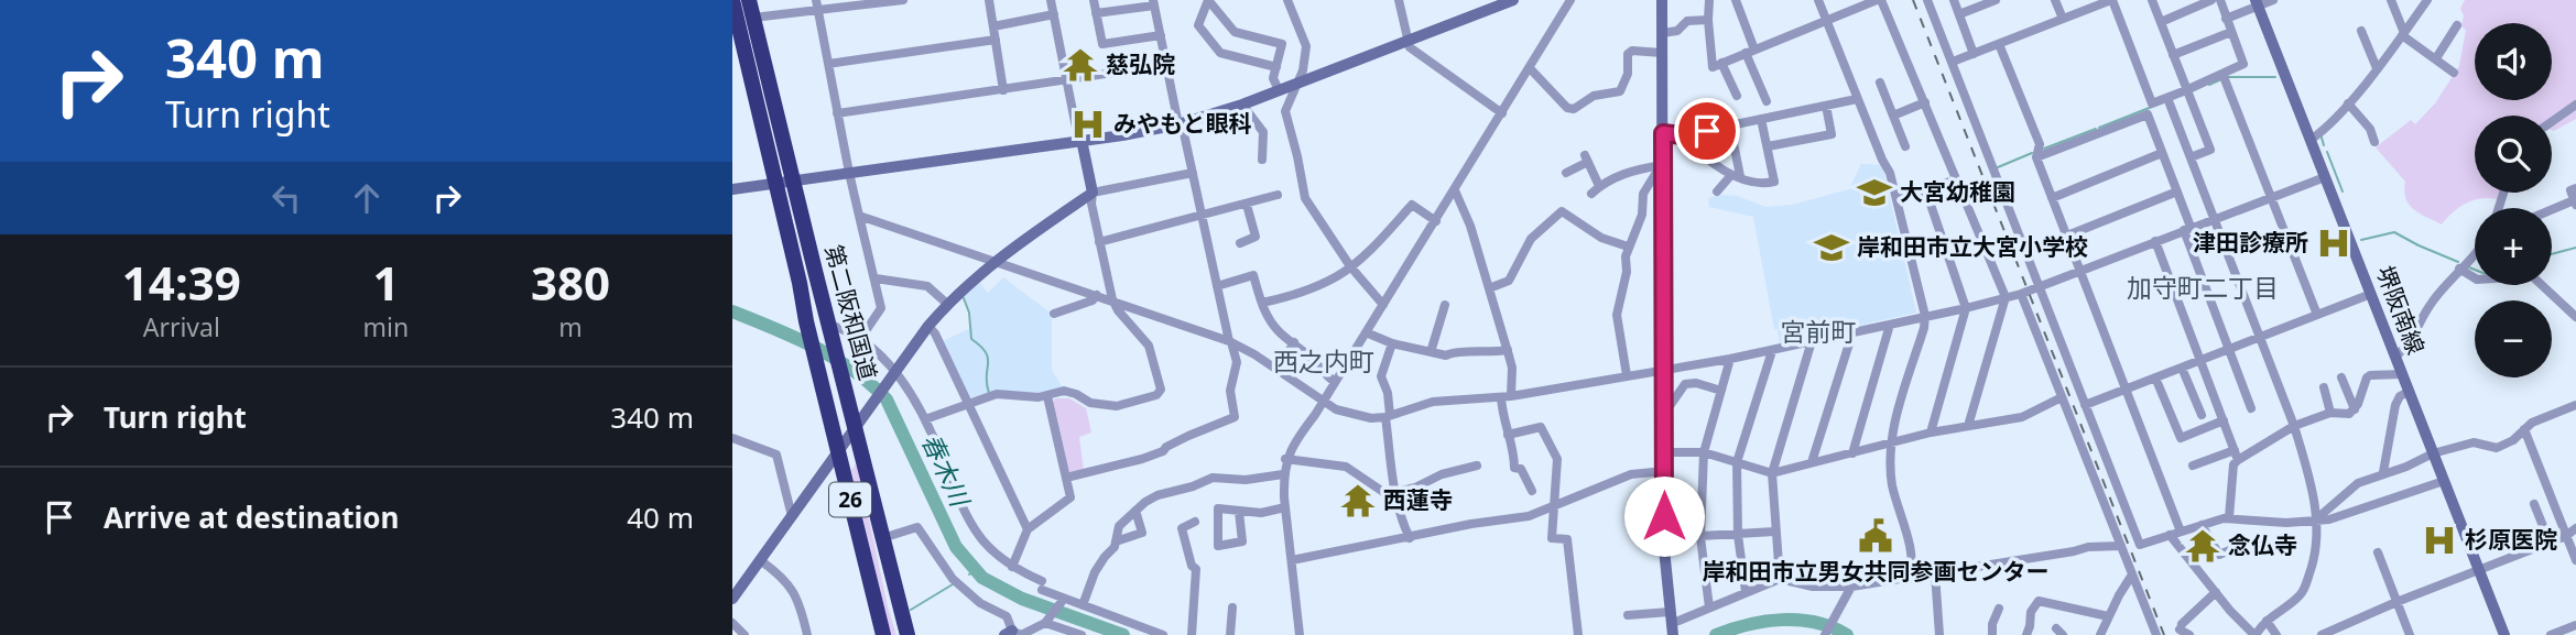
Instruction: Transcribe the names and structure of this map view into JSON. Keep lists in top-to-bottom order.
{
  "streets": {
    "highway": ["第二阪和国道", "26"],
    "street": ["堺阪南線"]
  },
  "districts": ["加守町二丁目", "宮前町", "西之内町"],
  "water": ["春木川"],
  "places": {
    "temple": ["慈弘院", "西蓮寺", "念仏寺"],
    "hospital": ["みやもと眼科", "津田診療所", "杉原医院"],
    "school or university": ["大宮幼稚園", "岸和田市立大宮小学校"],
    "public building": ["岸和田市立男女共同参画センター"]
  },
  "page": {
    "turn": ["340 m", "Turn right"],
    "map_buttons": ["+", "−"],
    "eta": [
      "14:39",
      "Arrival",
      "1",
      "min",
      "380",
      "m"
    ],
    "list": [
      {
        "name": "Turn right",
        "value": "340 m"
      },
      {
        "name": "Arrive at destination",
        "value": "40 m"
      }
    ]
  }
}
